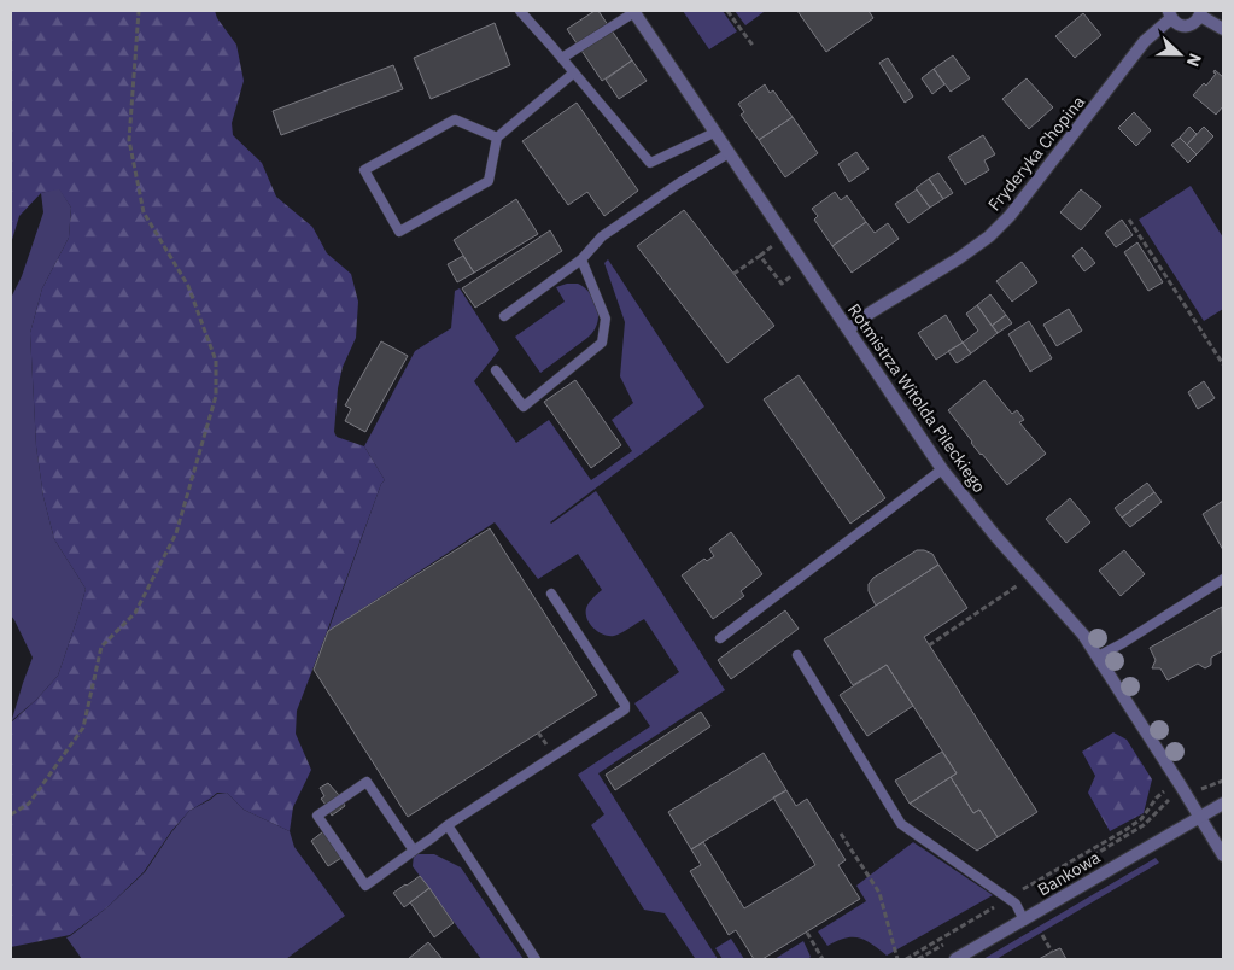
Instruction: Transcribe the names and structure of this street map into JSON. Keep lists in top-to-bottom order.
{
  "streets": {
    "street": ["Fryderyka Chopina", "Rotmistrza Witolda Pileckiego", "Bankowa"]
  },
  "crossings": [
    ["Fryderyka Chopina", "Rotmistrza Witolda Pileckiego"],
    ["Rotmistrza Witolda Pileckiego", "Bankowa"]
  ],
  "north": "right"
}
